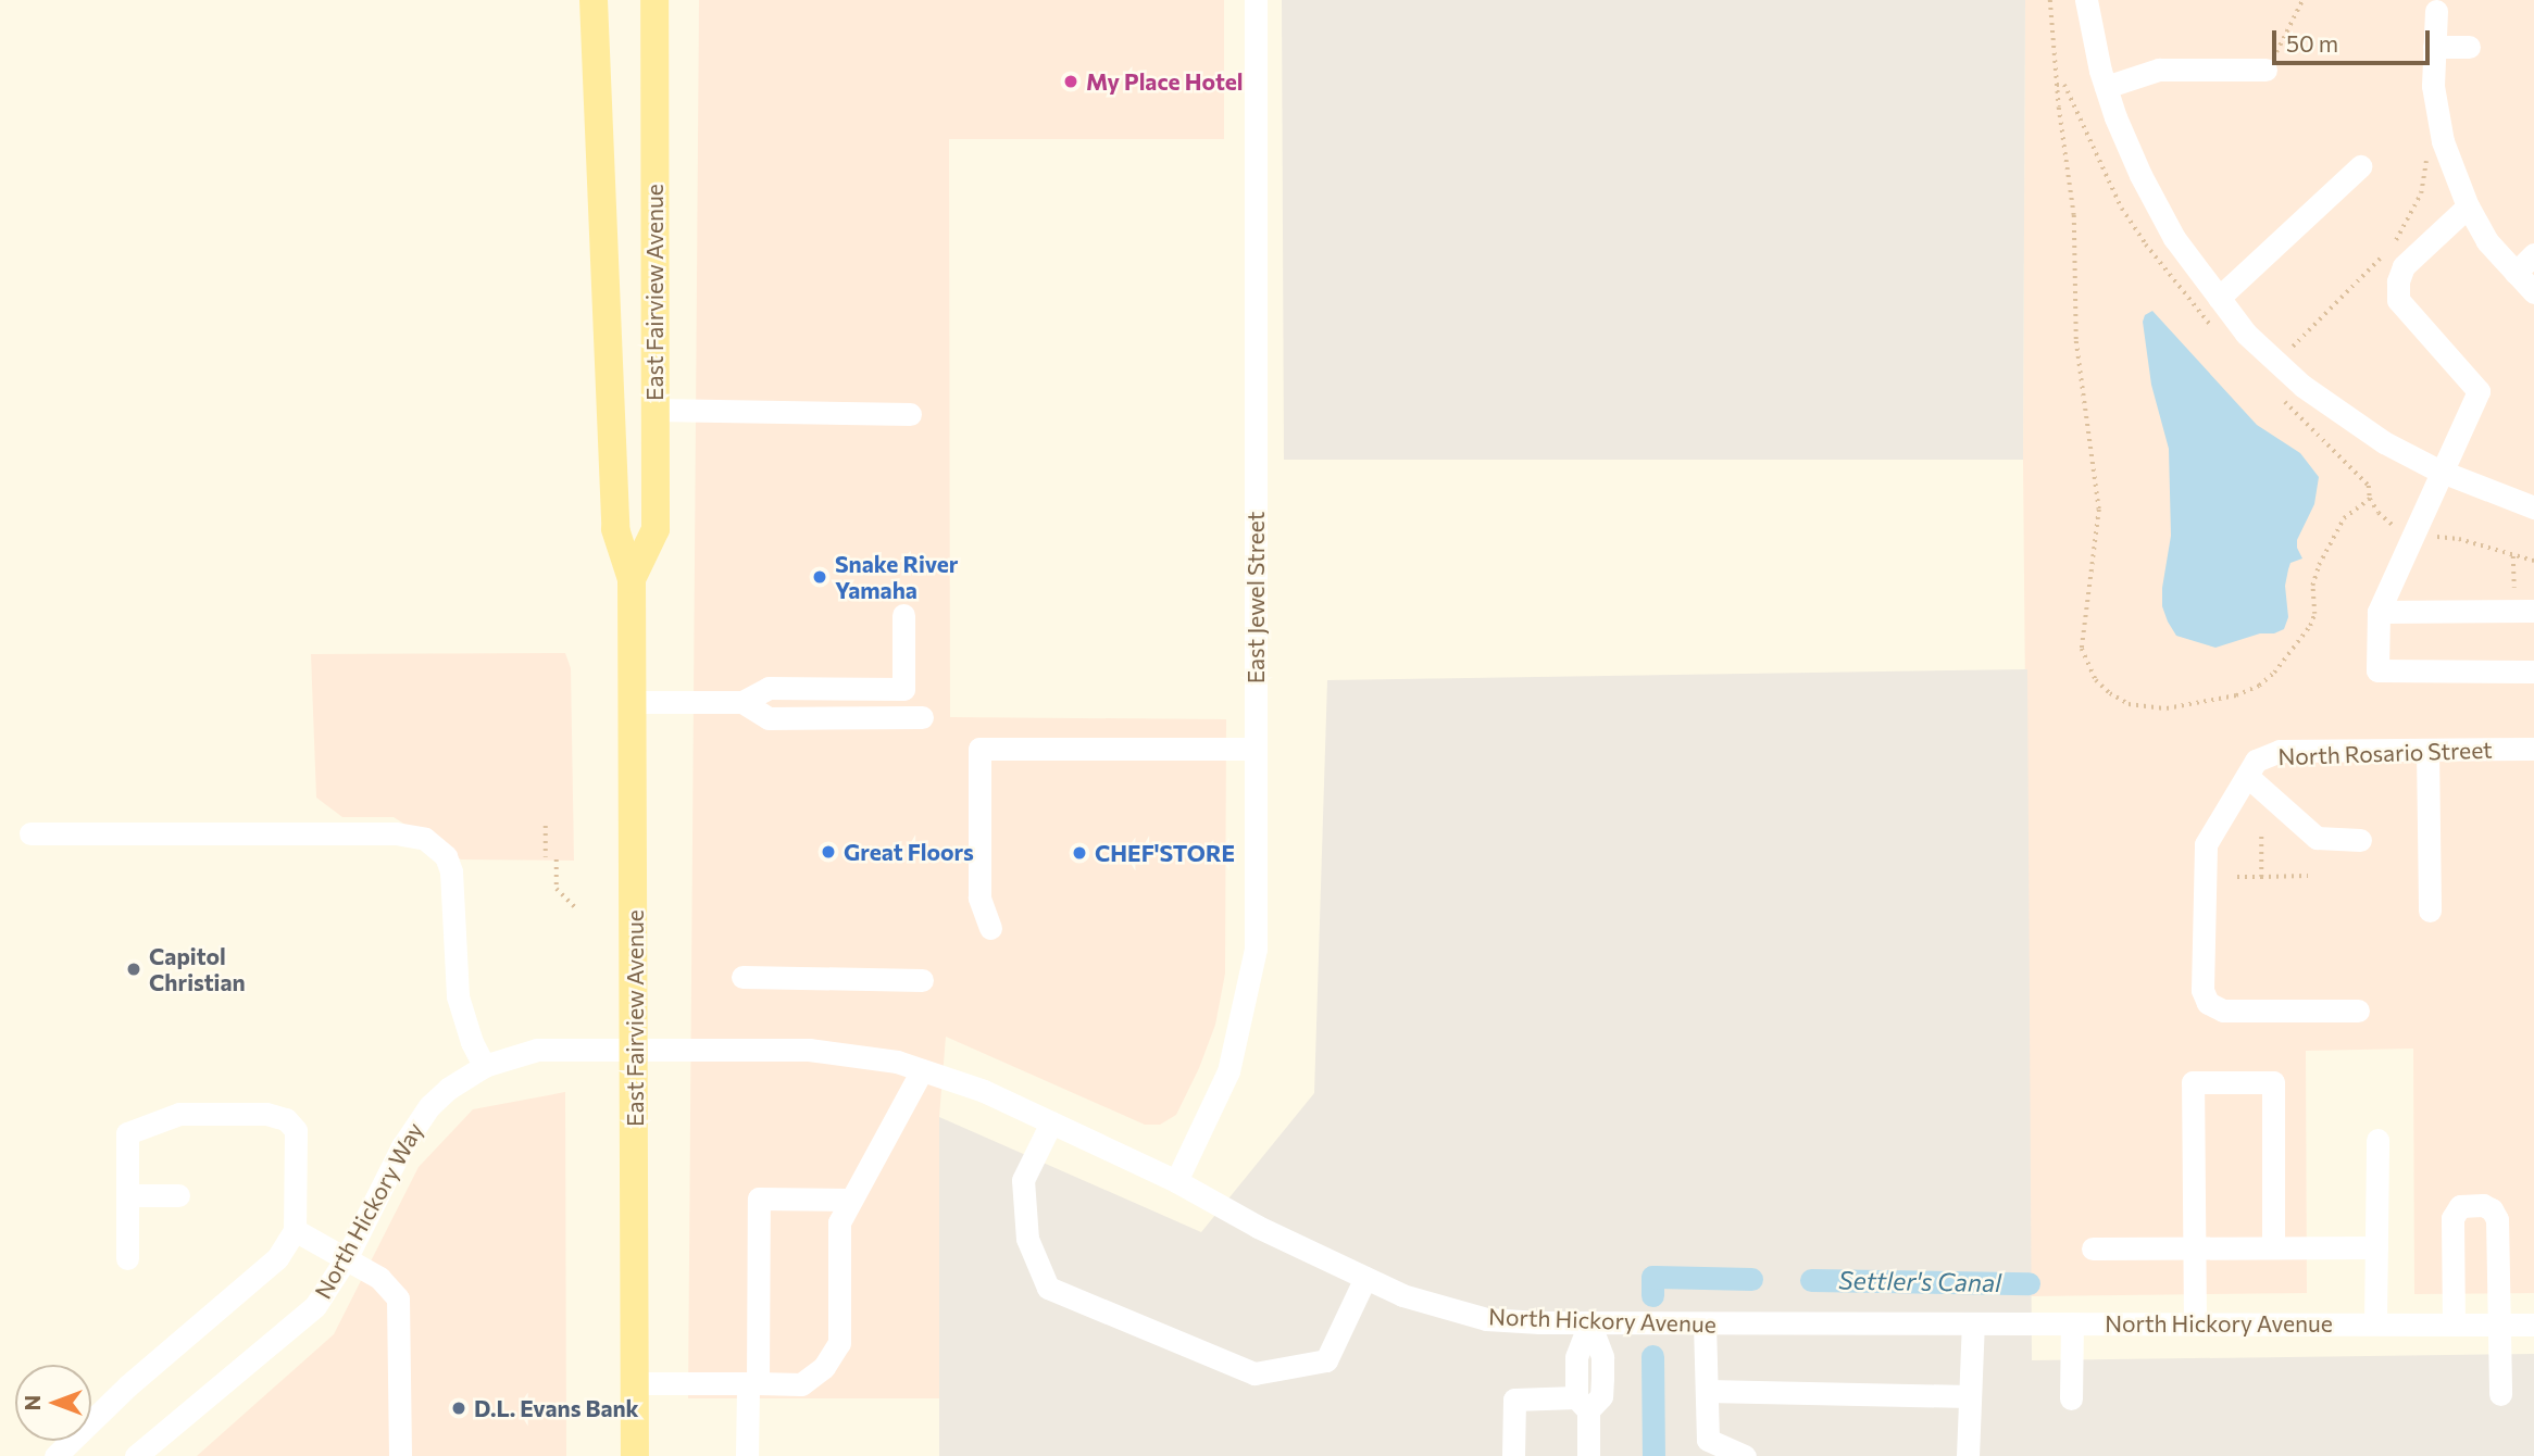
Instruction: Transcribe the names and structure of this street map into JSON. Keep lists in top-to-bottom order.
{
  "streets": {
    "main road": ["East Fairview Avenue"],
    "street": [
      "East Jewel Street",
      "North Rosario Street",
      "North Hickory Way",
      "North Hickory Avenue"
    ]
  },
  "crossings": [
    ["East Fairview Avenue", "North Hickory Way"],
    ["East Fairview Avenue", "North Hickory Avenue"],
    ["East Jewel Street", "North Hickory Avenue"],
    ["North Hickory Way", "North Hickory Avenue"]
  ],
  "water": ["Settler's Canal"],
  "places": [
    "My Place Hotel",
    "Snake River Yamaha",
    "Great Floors",
    "CHEF'STORE",
    "Capitol Christian",
    "D.L. Evans Bank"
  ],
  "scale_bar": "50 m",
  "north": "left"
}
